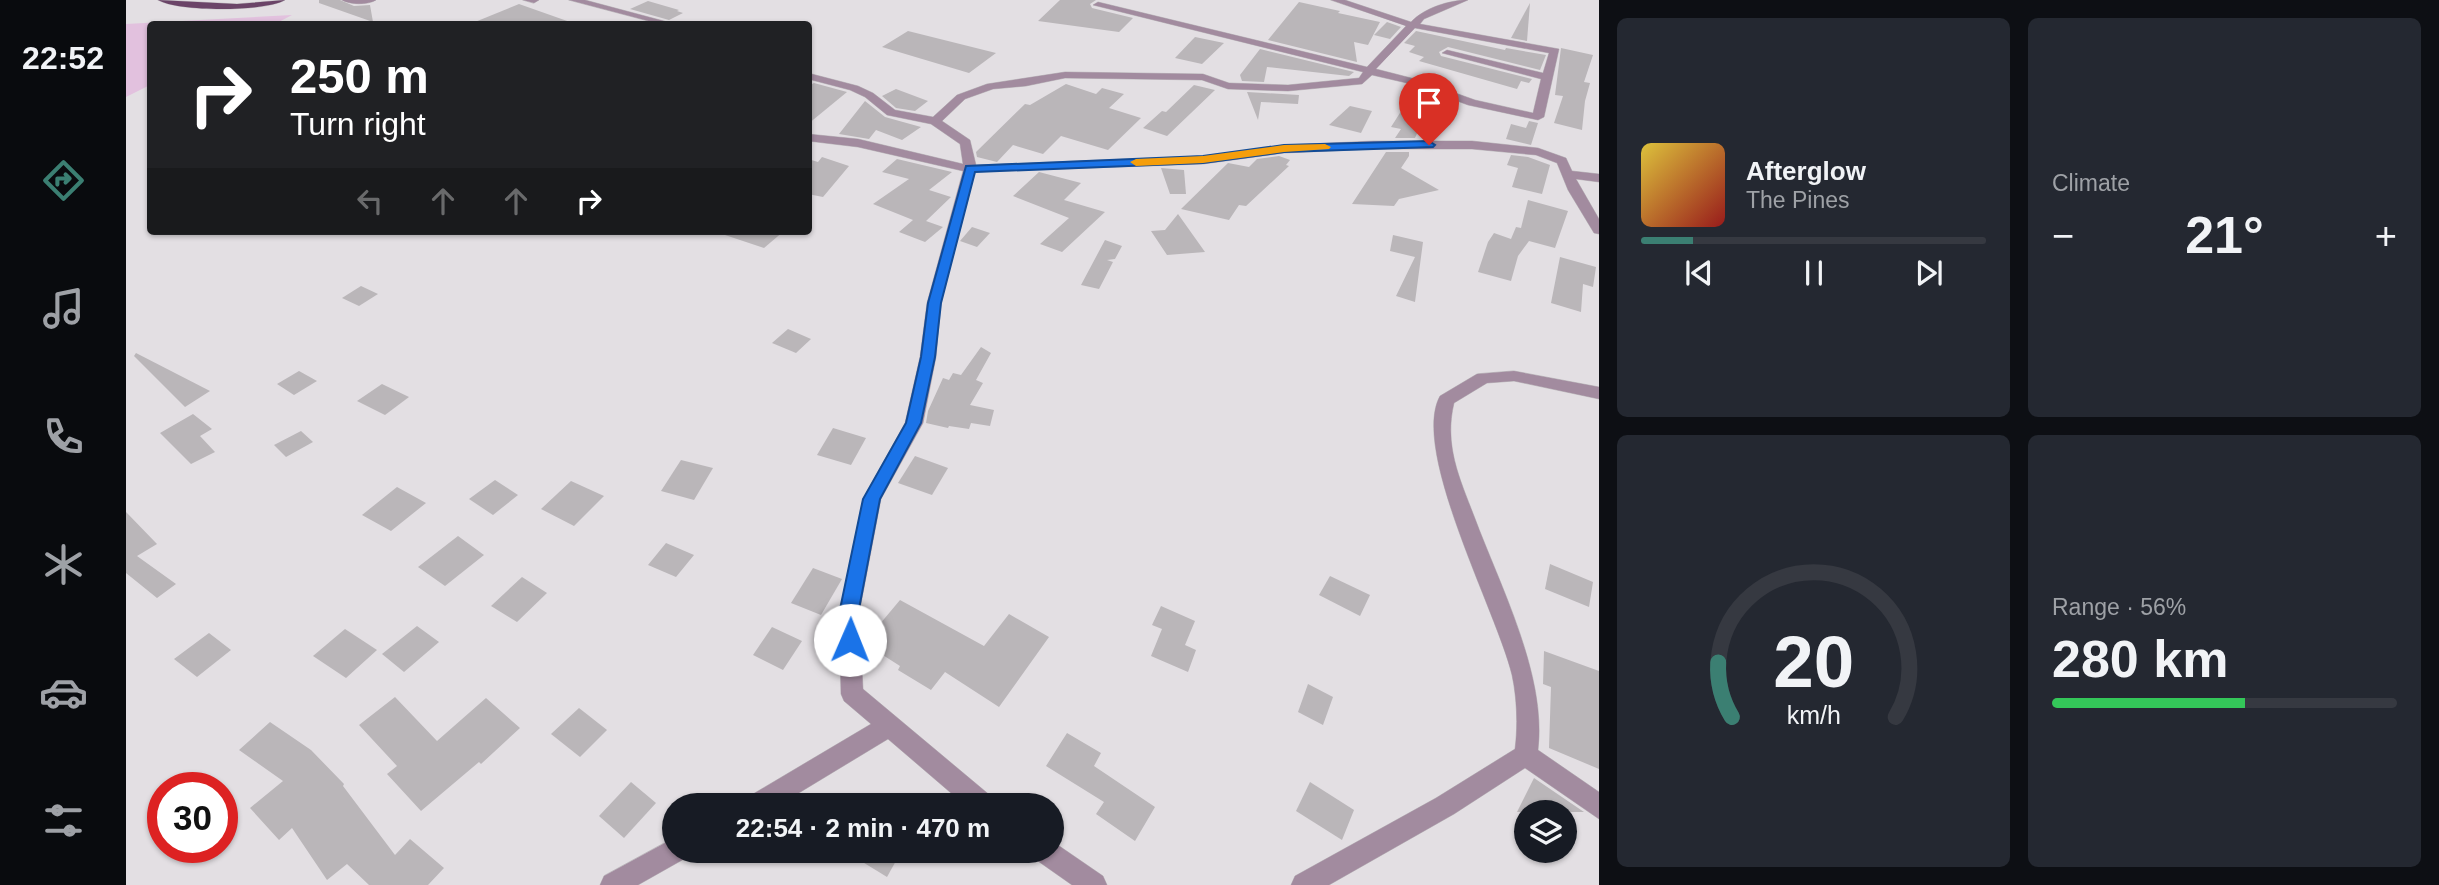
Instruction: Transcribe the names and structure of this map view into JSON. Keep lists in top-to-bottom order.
{
  "page": {
    "tabs": "22:52",
    "tile": [
      "Climate",
      ["Range · 56%", "280 km"]
    ],
    "turn": ["250 m", "Turn right"],
    "song": ["Afterglow", "The Pines"],
    "heat": ["−", "21°", "+"],
    "limit": "30",
    "trip": "22:54 · 2 min · 470 m",
    "gauge": ["20", "km/h"]
  }
}
